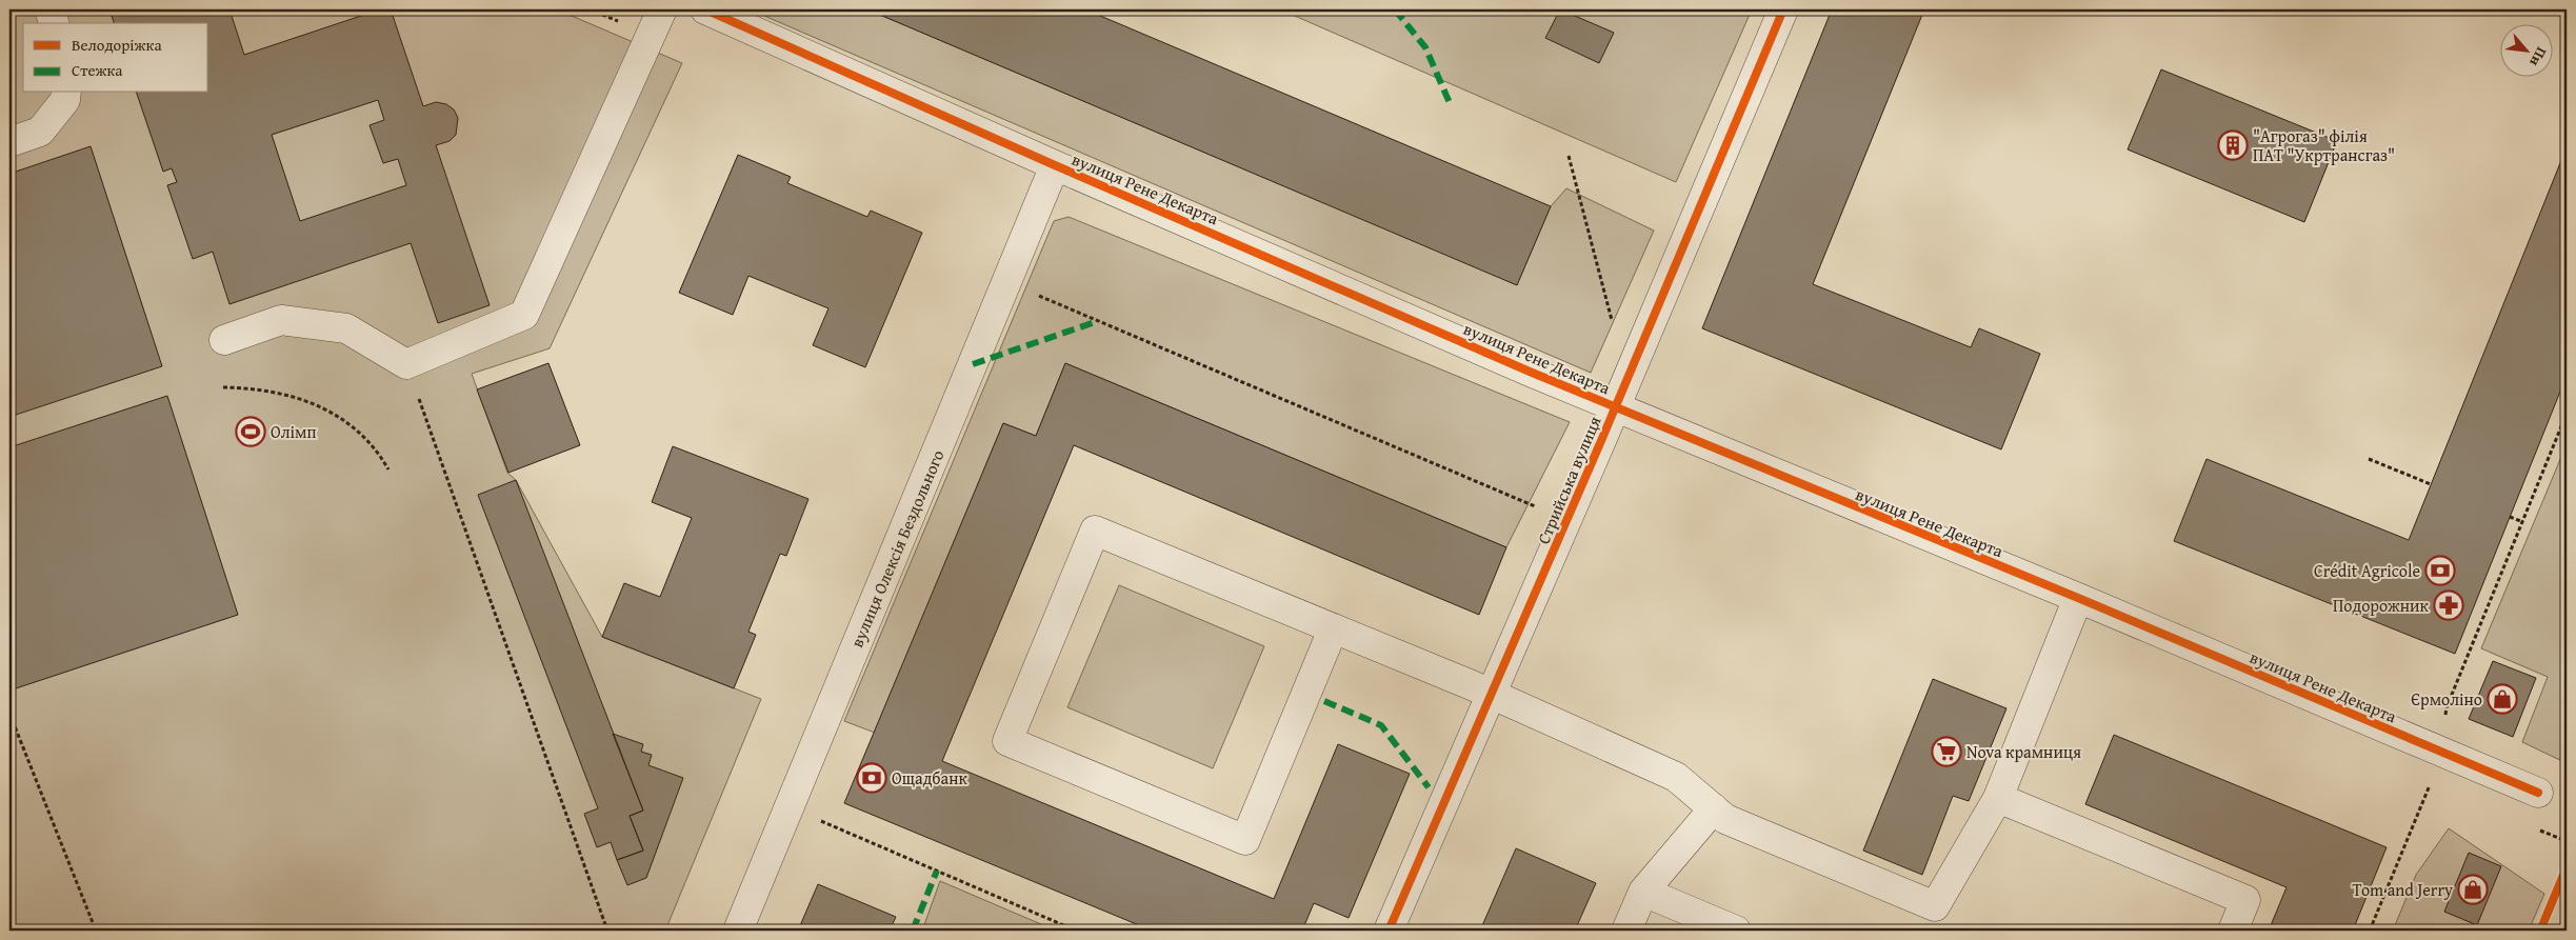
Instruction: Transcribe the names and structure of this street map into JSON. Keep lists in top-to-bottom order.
{
  "streets": {
    "street": ["вулиця Рене Декарта", "Стрийська вулиця", "вулиця Олексія Бездольного"]
  },
  "crossings": [
    ["вулиця Рене Декарта", "Стрийська вулиця"],
    ["вулиця Рене Декарта", "вулиця Олексія Бездольного"]
  ],
  "places": {
    "building": ["\"Агрогаз\" філія ПАТ \"Укртрансгаз\""],
    "sports": ["Олімп"],
    "bank": ["Crédit Agricole", "Ощадбанк"],
    "pharmacy": ["Подорожник"],
    "shop": ["Єрмоліно", "Tom and Jerry"],
    "supermarket": ["Nova крамниця"]
  },
  "legend": ["Велодоріжка", "Стежка"],
  "north": "bottom right"
}
